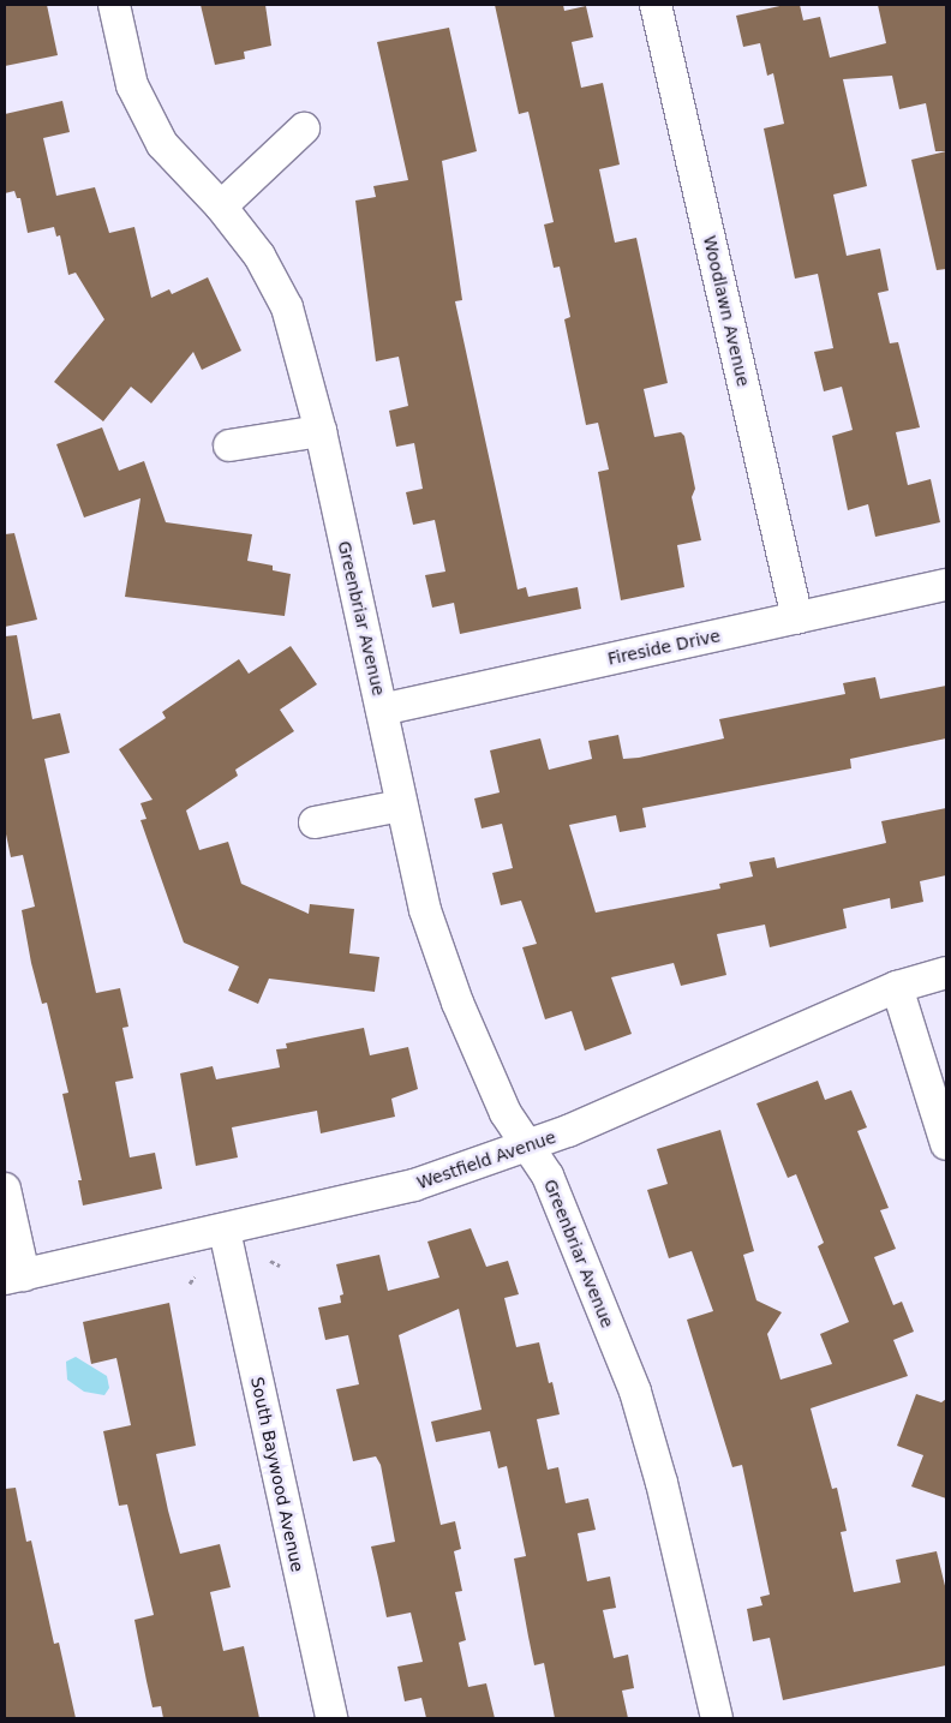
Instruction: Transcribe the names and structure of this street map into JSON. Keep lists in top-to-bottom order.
{
  "streets": {
    "street": [
      "Woodlawn Avenue",
      "Greenbriar Avenue",
      "Fireside Drive",
      "Westfield Avenue",
      "South Baywood Avenue"
    ]
  },
  "crossings": [
    ["Woodlawn Avenue", "Fireside Drive"],
    ["Greenbriar Avenue", "Fireside Drive"],
    ["Greenbriar Avenue", "Westfield Avenue"],
    ["Westfield Avenue", "South Baywood Avenue"]
  ]
}
